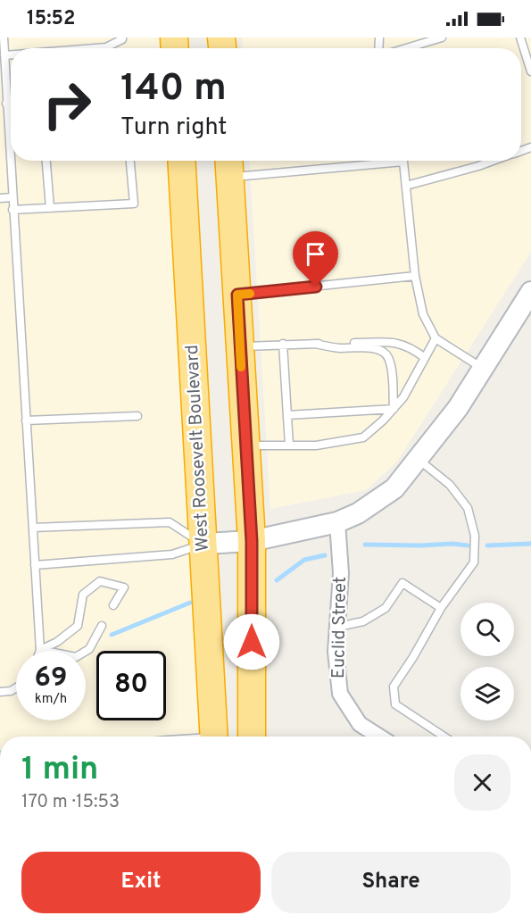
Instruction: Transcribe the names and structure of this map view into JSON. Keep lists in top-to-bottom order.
{
  "streets": {
    "highway": ["West Roosevelt Boulevard"],
    "street": ["Euclid Street"]
  },
  "page": {
    "status": "15:52",
    "turn": ["140 m", "Turn right"],
    "speed": "69 km/h",
    "limit": "80",
    "heading": ["1 min", "170 m · 15:53"],
    "buttons": ["Exit", "Share"]
  }
}
